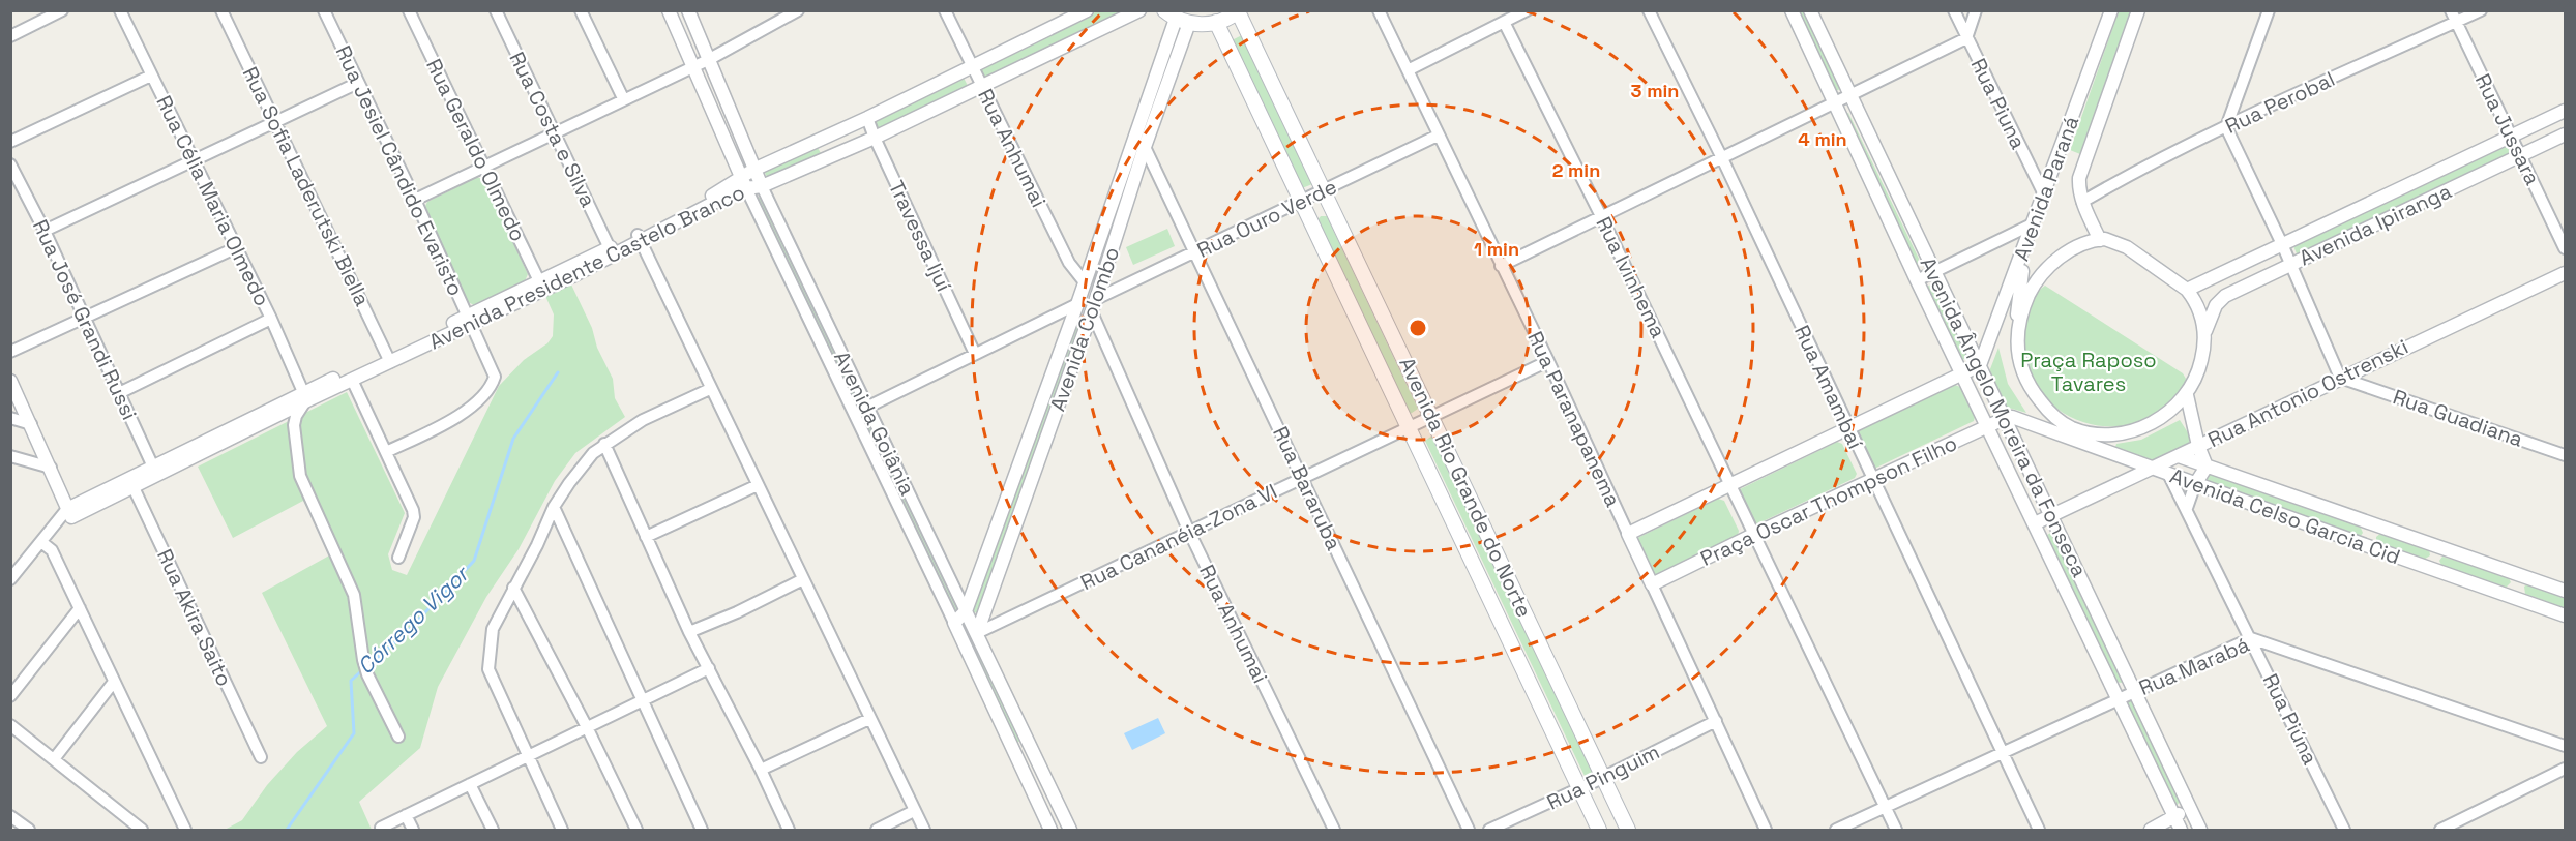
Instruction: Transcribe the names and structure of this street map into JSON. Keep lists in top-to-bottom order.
{
  "streets": {
    "main road": ["Avenida Rio Grande do Norte"],
    "street": [
      "Rua Perobal",
      "Rua Piuna",
      "Rua Costa e Silva",
      "Rua Jussara",
      "Rua Anhumai",
      "Rua Geraldo Olmedo",
      "Rua Jesiel Cândido Evaristo",
      "Rua Sofia Laderutski Biella",
      "Avenida Paraná",
      "Rua Célia Maria Olmedo",
      "Rua Ouro Verde",
      "Avenida Ipiranga",
      "Travessa Ijuí",
      "Avenida Presidente Castelo Branco",
      "Rua Ivinhema",
      "Rua José Grandi Russi",
      "Avenida Colombo",
      "Rua Amambaí",
      "Rua Antonio Ostrenski",
      "Avenida Ângelo Moreira da Fonseca",
      "Rua Guadiana",
      "Rua Paranapanema",
      "Avenida Goiânia",
      "Rua Bararuba",
      "Praça Oscar Thompson Filho",
      "Avenida Celso Garcia Cid",
      "Rua Cananéia-Zona VI",
      "Rua Akira Saito",
      "Rua Marabá",
      "Rua Piúna",
      "Rua Pinguim"
    ]
  },
  "crossings": [
    ["Rua Perobal", "Rua Jussara"],
    ["Rua Perobal", "Avenida Paraná"],
    ["Rua Piuna", "Avenida Paraná"],
    ["Rua Costa e Silva", "Avenida Presidente Castelo Branco"],
    ["Rua Jussara", "Avenida Ipiranga"],
    ["Rua Anhumai", "Avenida Presidente Castelo Branco"],
    ["Rua Anhumai", "Avenida Colombo"],
    ["Rua Anhumai", "Rua Cananéia-Zona VI"],
    ["Rua Geraldo Olmedo", "Avenida Presidente Castelo Branco"],
    ["Rua Jesiel Cândido Evaristo", "Avenida Presidente Castelo Branco"],
    ["Rua Sofia Laderutski Biella", "Avenida Presidente Castelo Branco"],
    ["Avenida Paraná", "Avenida Ipiranga"],
    ["Avenida Paraná", "Avenida Ângelo Moreira da Fonseca"],
    ["Rua Célia Maria Olmedo", "Avenida Presidente Castelo Branco"],
    ["Rua Ouro Verde", "Avenida Colombo"],
    ["Rua Ouro Verde", "Rua Paranapanema"],
    ["Rua Ouro Verde", "Avenida Rio Grande do Norte"],
    ["Rua Ouro Verde", "Rua Bararuba"],
    ["Travessa Ijuí", "Avenida Presidente Castelo Branco"],
    ["Avenida Presidente Castelo Branco", "Rua José Grandi Russi"],
    ["Avenida Presidente Castelo Branco", "Avenida Goiânia"],
    ["Avenida Presidente Castelo Branco", "Rua Akira Saito"],
    ["Rua Ivinhema", "Praça Oscar Thompson Filho"],
    ["Rua Ivinhema", "Rua Marabá"],
    ["Avenida Colombo", "Avenida Goiânia"],
    ["Avenida Colombo", "Rua Bararuba"],
    ["Avenida Colombo", "Rua Cananéia-Zona VI"],
    ["Rua Amambaí", "Praça Oscar Thompson Filho"],
    ["Rua Amambaí", "Rua Marabá"],
    ["Rua Antonio Ostrenski", "Avenida Ângelo Moreira da Fonseca"],
    ["Rua Antonio Ostrenski", "Rua Guadiana"],
    ["Rua Antonio Ostrenski", "Avenida Celso Garcia Cid"],
    ["Avenida Ângelo Moreira da Fonseca", "Praça Oscar Thompson Filho"],
    ["Avenida Ângelo Moreira da Fonseca", "Avenida Celso Garcia Cid"],
    ["Avenida Ângelo Moreira da Fonseca", "Rua Marabá"],
    ["Rua Paranapanema", "Praça Oscar Thompson Filho"],
    ["Rua Paranapanema", "Rua Cananéia-Zona VI"],
    ["Rua Paranapanema", "Rua Pinguim"],
    ["Avenida Goiânia", "Rua Cananéia-Zona VI"],
    ["Avenida Rio Grande do Norte", "Rua Cananéia-Zona VI"],
    ["Avenida Rio Grande do Norte", "Rua Pinguim"],
    ["Rua Bararuba", "Rua Cananéia-Zona VI"],
    ["Praça Oscar Thompson Filho", "Avenida Celso Garcia Cid"],
    ["Avenida Celso Garcia Cid", "Rua Piúna"],
    ["Rua Marabá", "Rua Piúna"]
  ],
  "water": ["Córrego Vigor"],
  "parks": ["Praça Raposo Tavares"],
  "rings": [
    "3 min",
    "4 min",
    "2 min",
    "1 min"
  ]
}
